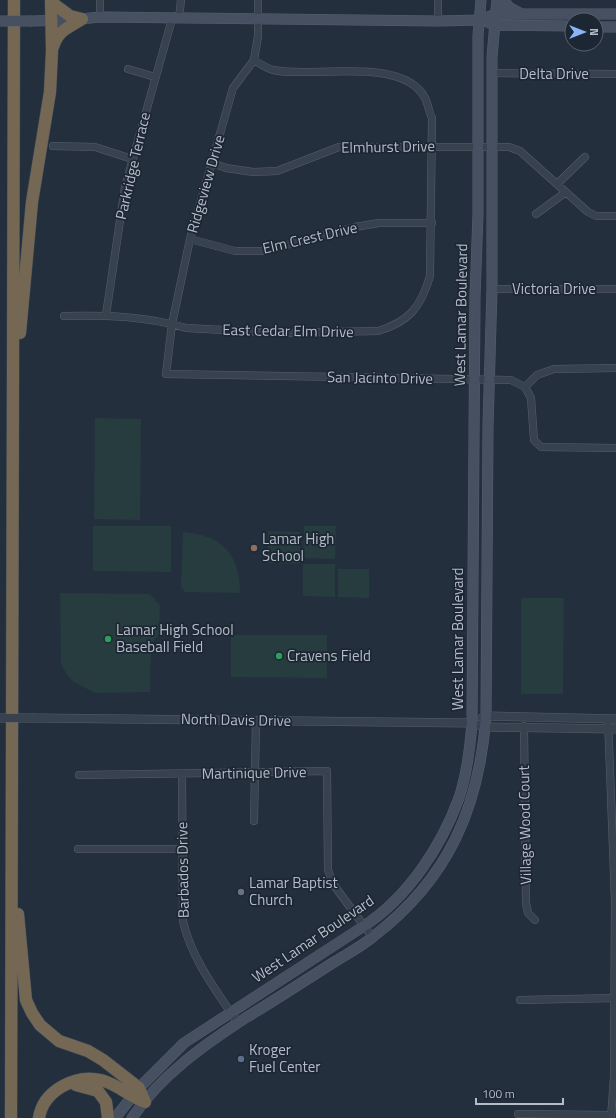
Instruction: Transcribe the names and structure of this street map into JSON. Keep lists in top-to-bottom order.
{
  "streets": {
    "main road": ["West Lamar Boulevard"],
    "street": [
      "Delta Drive",
      "Elmhurst Drive",
      "Parkridge Terrace",
      "Ridgeview Drive",
      "Elm Crest Drive",
      "Victoria Drive",
      "East Cedar Elm Drive",
      "San Jacinto Drive",
      "North Davis Drive",
      "Martinique Drive",
      "Village Wood Court",
      "Barbados Drive"
    ]
  },
  "crossings": [
    ["Delta Drive", "West Lamar Boulevard"],
    ["Elmhurst Drive", "Ridgeview Drive"],
    ["Elmhurst Drive", "West Lamar Boulevard"],
    ["Elmhurst Drive", "East Cedar Elm Drive"],
    ["Parkridge Terrace", "East Cedar Elm Drive"],
    ["Ridgeview Drive", "Elm Crest Drive"],
    ["Ridgeview Drive", "East Cedar Elm Drive"],
    ["Ridgeview Drive", "San Jacinto Drive"],
    ["Elm Crest Drive", "East Cedar Elm Drive"],
    ["Victoria Drive", "West Lamar Boulevard"],
    ["West Lamar Boulevard", "San Jacinto Drive"],
    ["West Lamar Boulevard", "North Davis Drive"],
    ["West Lamar Boulevard", "Martinique Drive"],
    ["West Lamar Boulevard", "Barbados Drive"],
    ["North Davis Drive", "Village Wood Court"],
    ["Martinique Drive", "Barbados Drive"]
  ],
  "places": [
    "Lamar High School",
    "Lamar High School Baseball Field",
    "Cravens Field",
    "Lamar Baptist Church",
    "Kroger Fuel Center"
  ],
  "scale_bar": "100 m",
  "north": "right"
}
